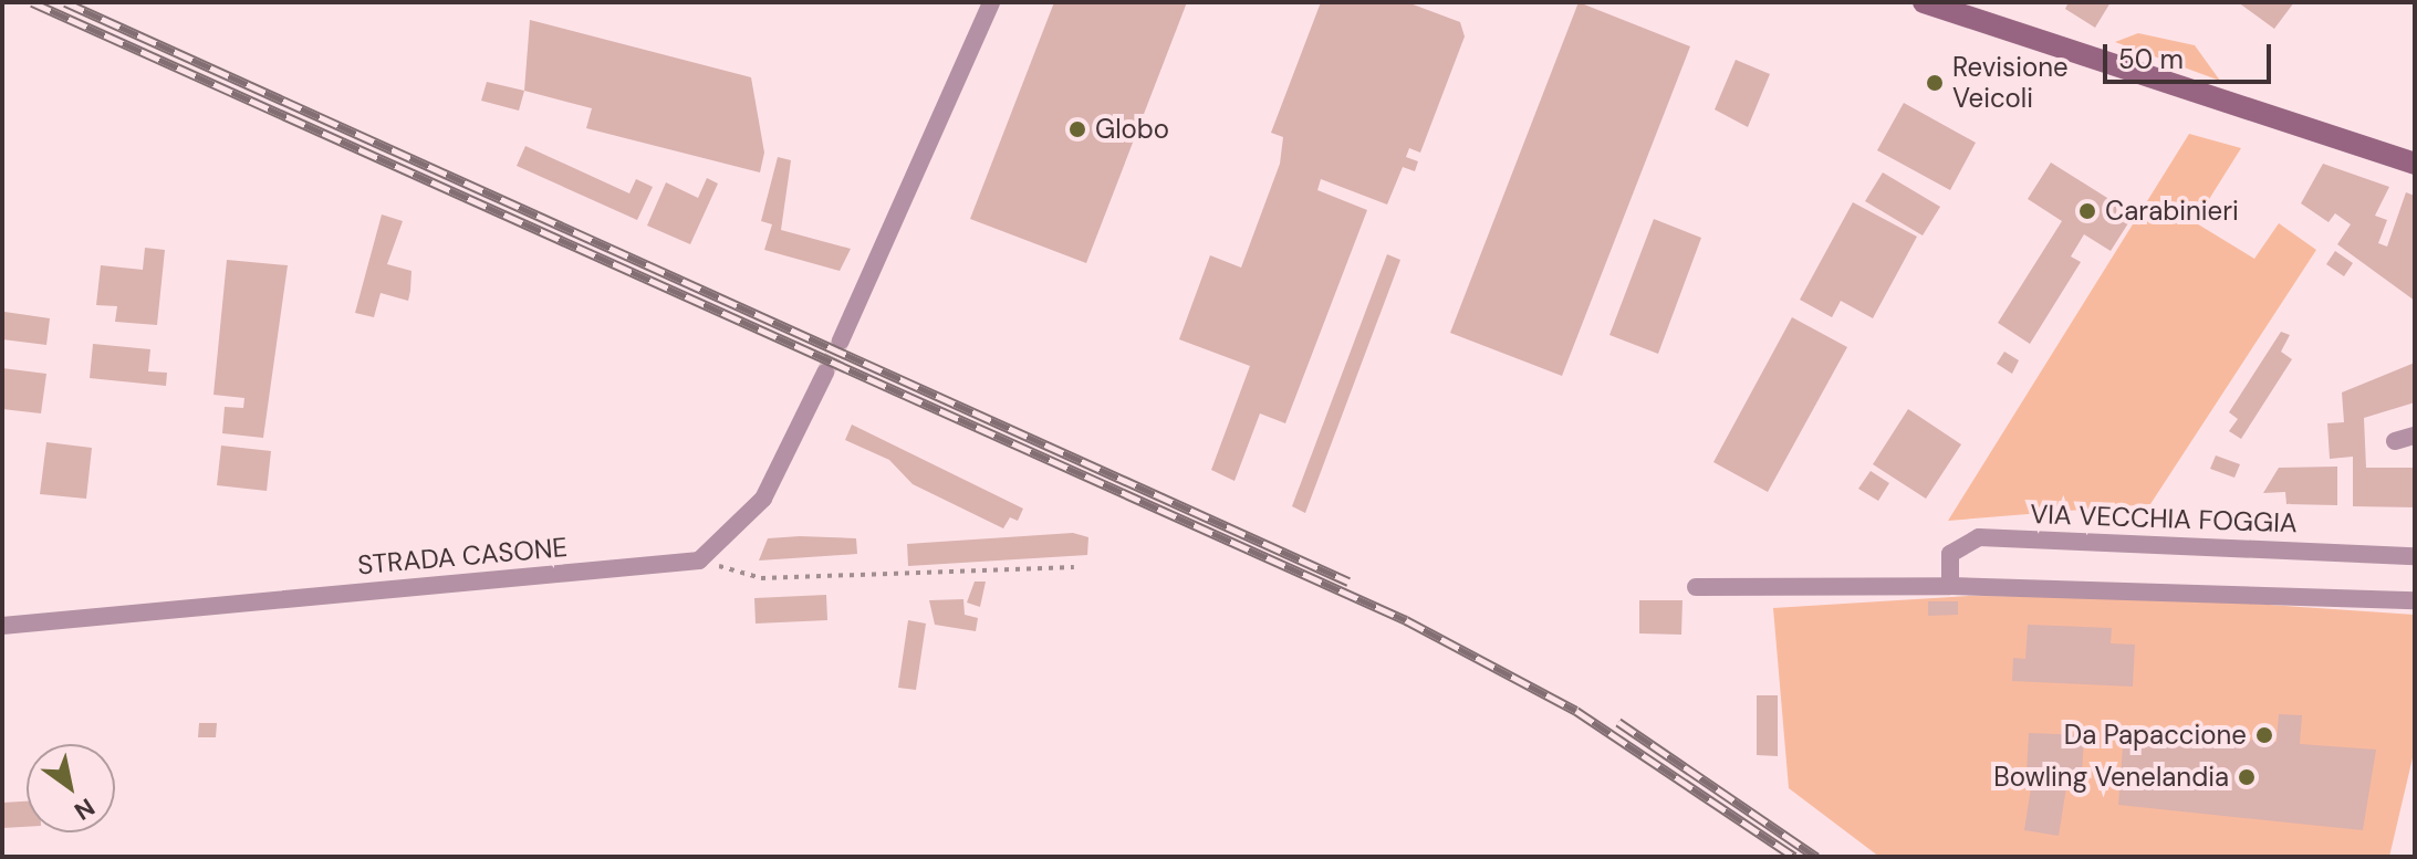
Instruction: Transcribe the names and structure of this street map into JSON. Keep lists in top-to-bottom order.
{
  "streets": {
    "street": ["VIA VECCHIA FOGGIA", "STRADA CASONE"]
  },
  "places": [
    "Revisione Veicoli",
    "Globo",
    "Carabinieri",
    "Da Papaccione",
    "Bowling Venelandia"
  ],
  "scale_bar": "50 m",
  "north": "bottom right"
}
